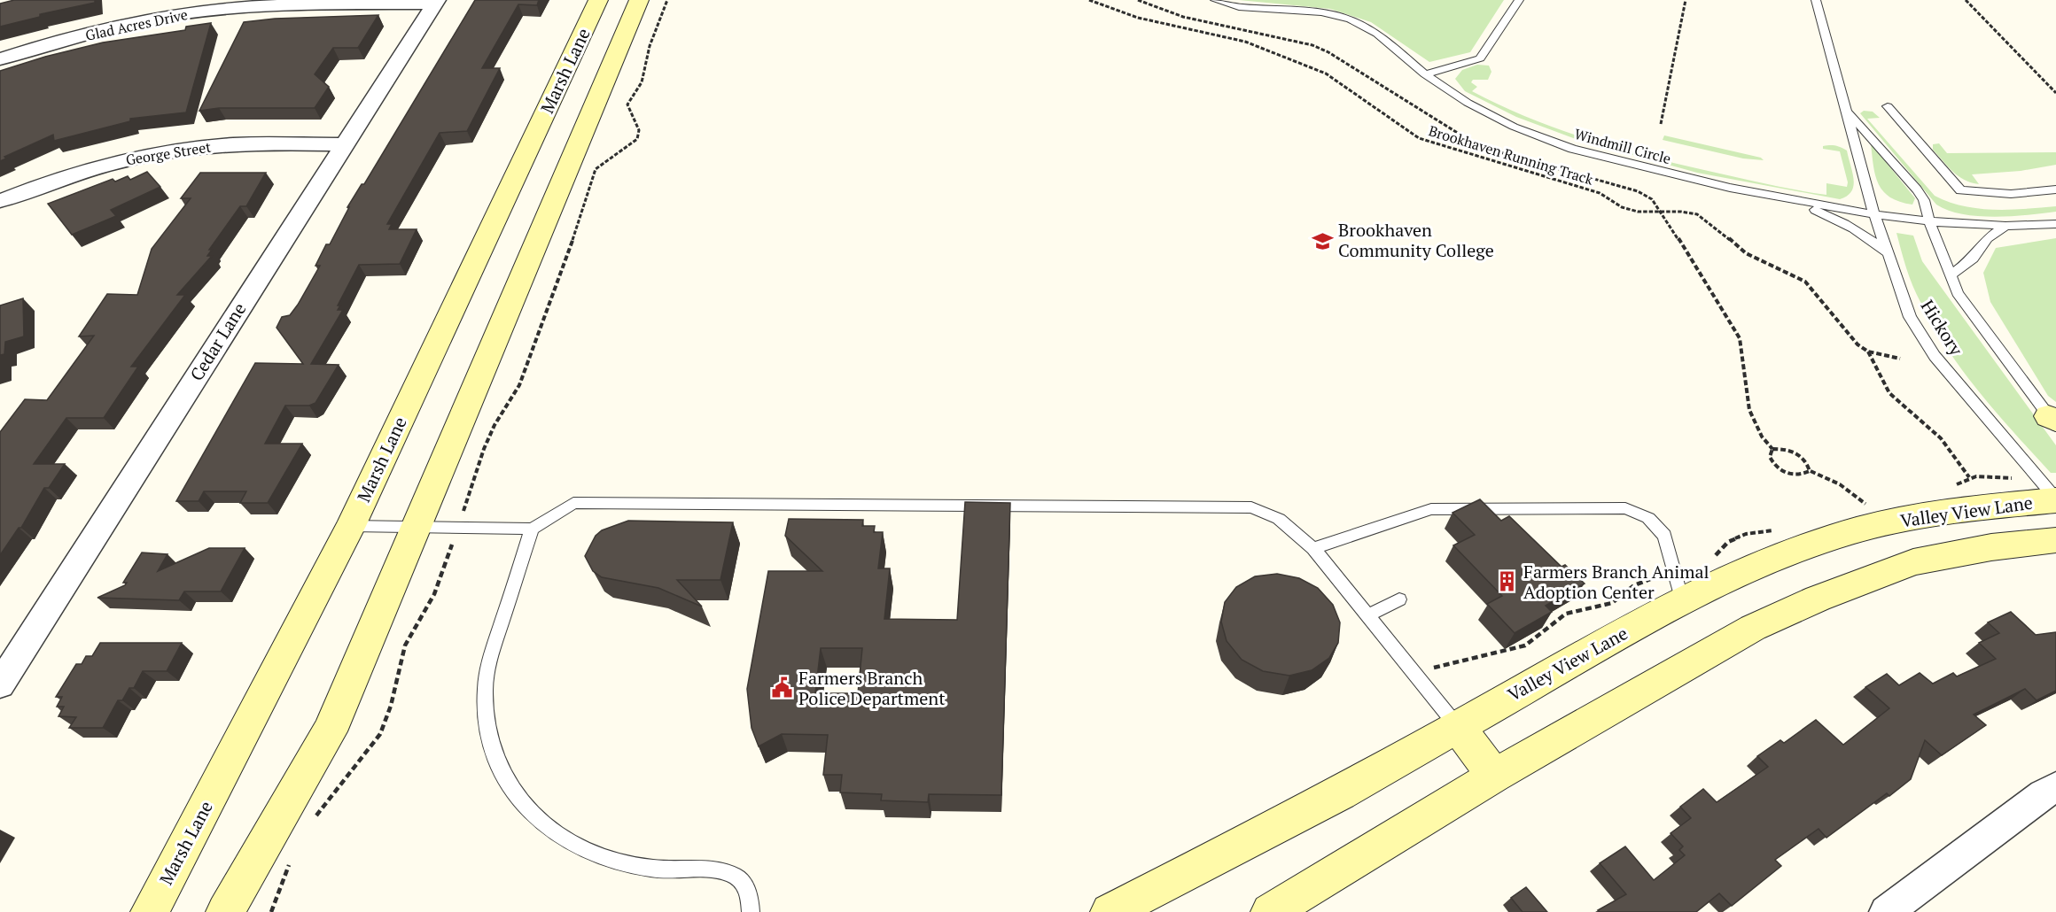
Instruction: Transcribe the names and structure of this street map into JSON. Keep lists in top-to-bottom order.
{
  "streets": {
    "main road": ["Marsh Lane", "Valley View Lane"],
    "street": ["Glad Acres Drive", "George Street", "Cedar Lane"],
    "lane": ["Windmill Circle", "Hickory"],
    "path": ["Brookhaven Running Track"]
  },
  "crossings": [
    ["Glad Acres Drive", "Cedar Lane"],
    ["Windmill Circle", "Hickory"],
    ["George Street", "Cedar Lane"],
    ["Hickory", "Valley View Lane"]
  ],
  "places": {
    "school or university": ["Brookhaven Community College"],
    "building": ["Farmers Branch Animal Adoption Center"],
    "public building": ["Farmers Branch Police Department"]
  }
}
